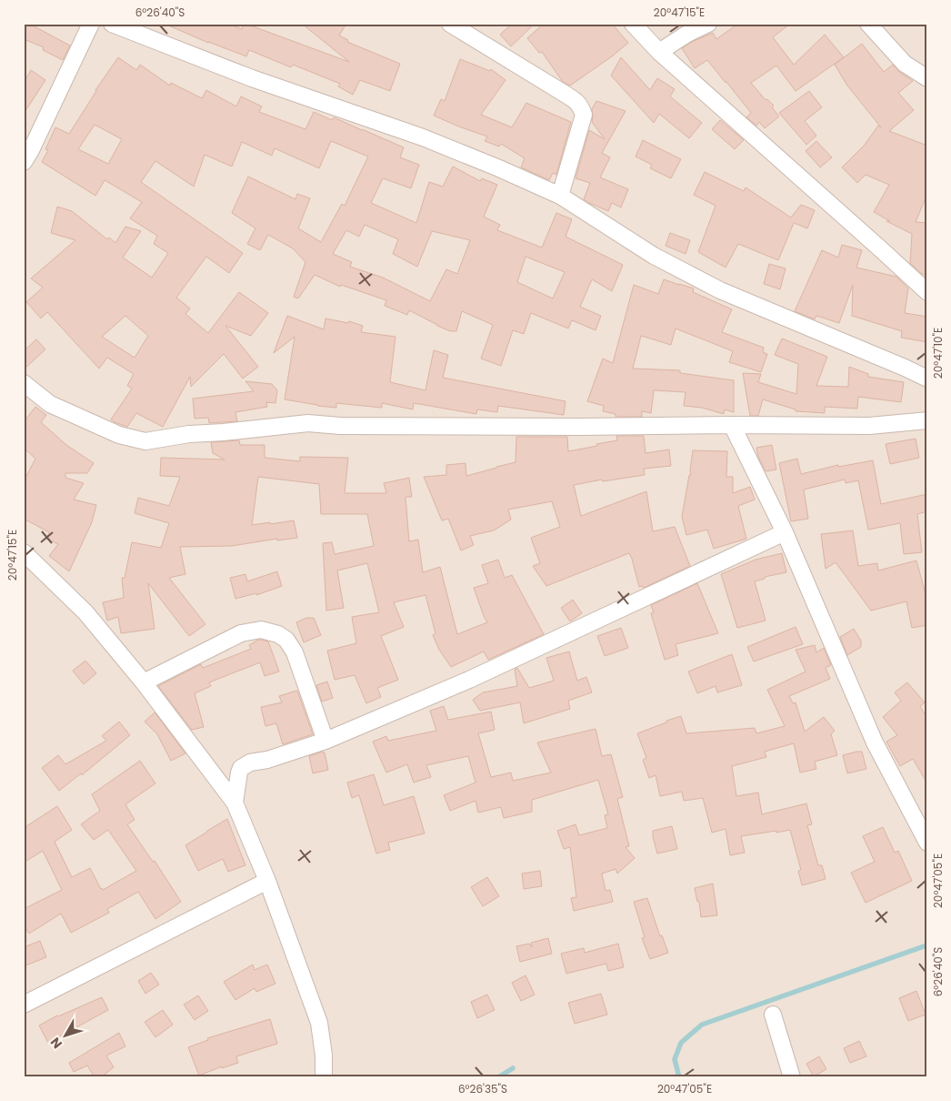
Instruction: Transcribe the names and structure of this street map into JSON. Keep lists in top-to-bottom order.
{
  "north": "bottom left",
  "coordinates": [
    "6°26'40\"S",
    "20°47'15\"E",
    "20°47'10\"E",
    "20°47'05\"E",
    "6°26'35\"S"
  ]
}
